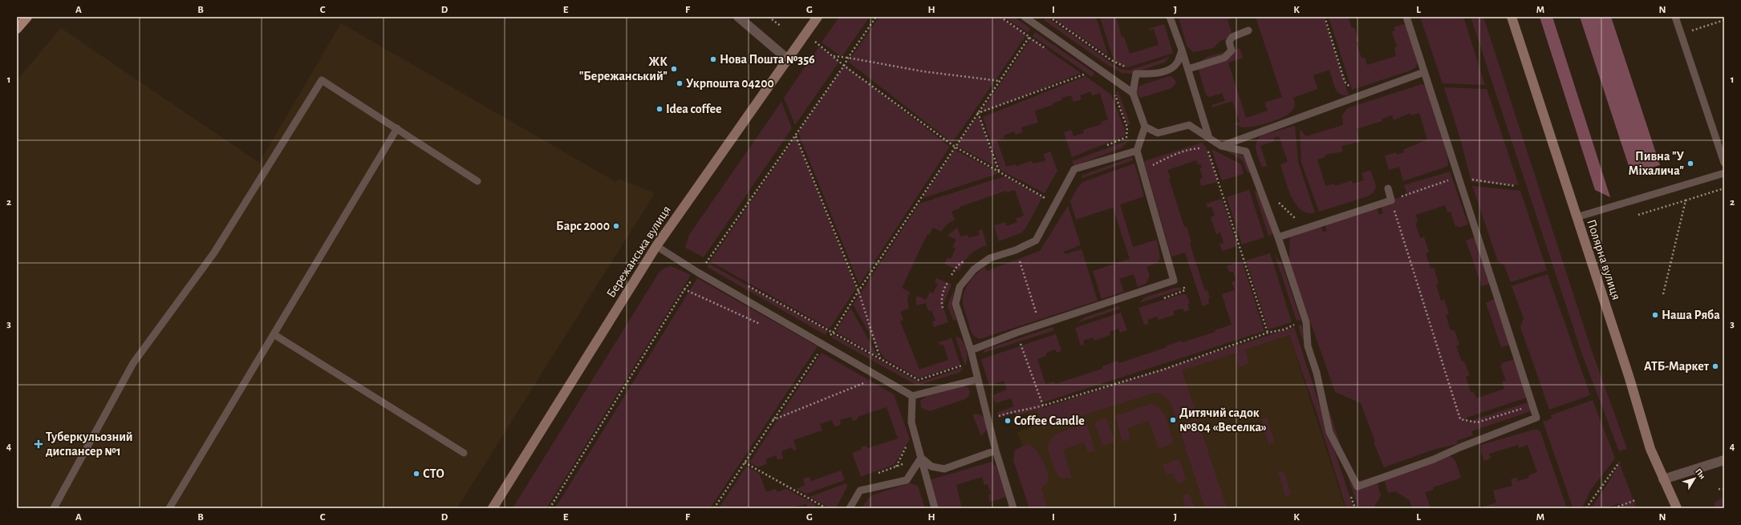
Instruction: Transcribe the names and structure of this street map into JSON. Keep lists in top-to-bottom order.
{
  "streets": {
    "street": ["Бережанська вулиця", "Полярна вулиця"]
  },
  "places": {
    "other": [
      "Нова Пошта №356",
      "ЖК \"Бережанський\"",
      "Укрпошта 04200",
      "Idea coffee",
      "Пивна \"У Міхалича\"",
      "Барс 2000",
      "Наша Ряба",
      "АТБ-Маркет",
      "Дитячий садок №804 «Веселка»",
      "Coffee Candle",
      "СТО"
    ],
    "health": ["Туберкульозний диспансер №1"]
  },
  "north": "top right",
  "grid": {
    "columns": [
      "A",
      "B",
      "C",
      "D",
      "E",
      "F",
      "G",
      "H",
      "I",
      "J",
      "K",
      "L",
      "M",
      "N"
    ],
    "rows": [
      "1",
      "2",
      "3",
      "4"
    ]
  }
}
